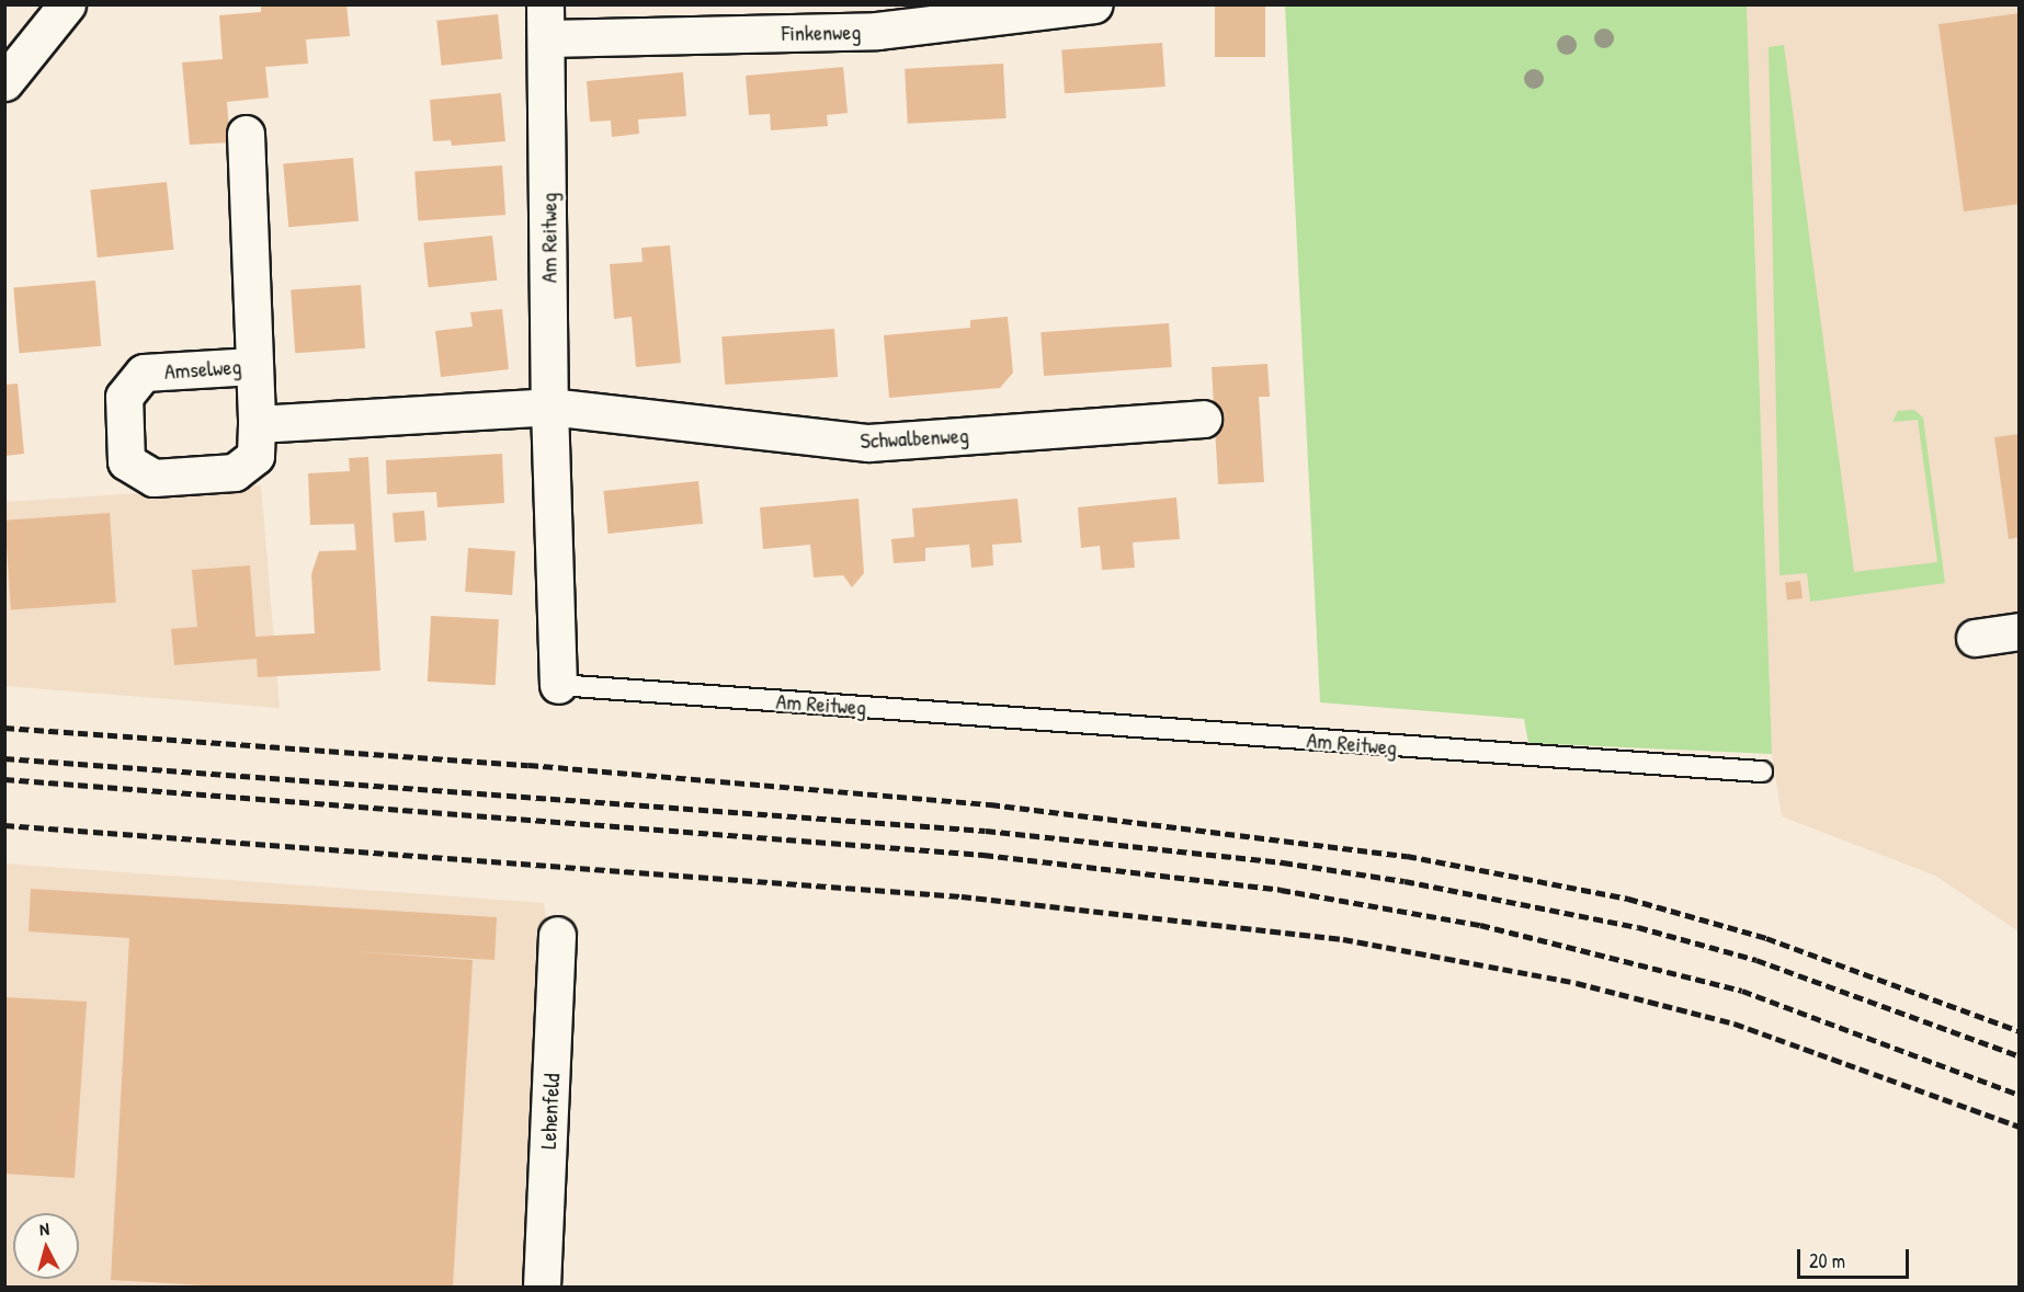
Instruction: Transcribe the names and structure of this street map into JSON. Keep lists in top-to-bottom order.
{
  "streets": {
    "street": [
      "Finkenweg",
      "Am Reitweg",
      "Amselweg",
      "Schwalbenweg",
      "Lehenfeld"
    ]
  },
  "crossings": [
    ["Finkenweg", "Am Reitweg"],
    ["Am Reitweg", "Schwalbenweg"]
  ],
  "scale_bar": "20 m",
  "north": "top"
}
